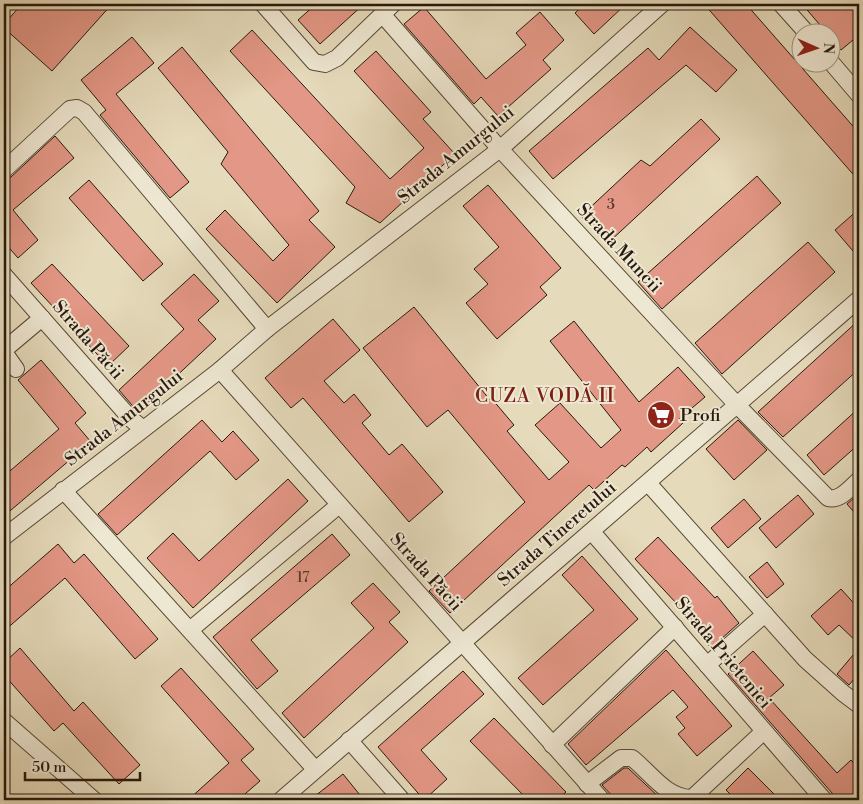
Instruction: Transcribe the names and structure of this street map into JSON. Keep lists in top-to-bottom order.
{
  "streets": {
    "street": [
      "Strada Amurgului",
      "Strada Muncii",
      "Strada Păcii",
      "Strada Tineretului",
      "Strada Prieteniei"
    ]
  },
  "crossings": [
    ["Strada Amurgului", "Strada Muncii"],
    ["Strada Amurgului", "Strada Păcii"],
    ["Strada Muncii", "Strada Tineretului"],
    ["Strada Păcii", "Strada Tineretului"],
    ["Strada Tineretului", "Strada Prieteniei"]
  ],
  "districts": ["CUZA VODĂ II"],
  "places": {
    "supermarket": ["Profi"]
  },
  "house_numbers": ["3", "17"],
  "scale_bar": "50 m",
  "north": "right"
}
